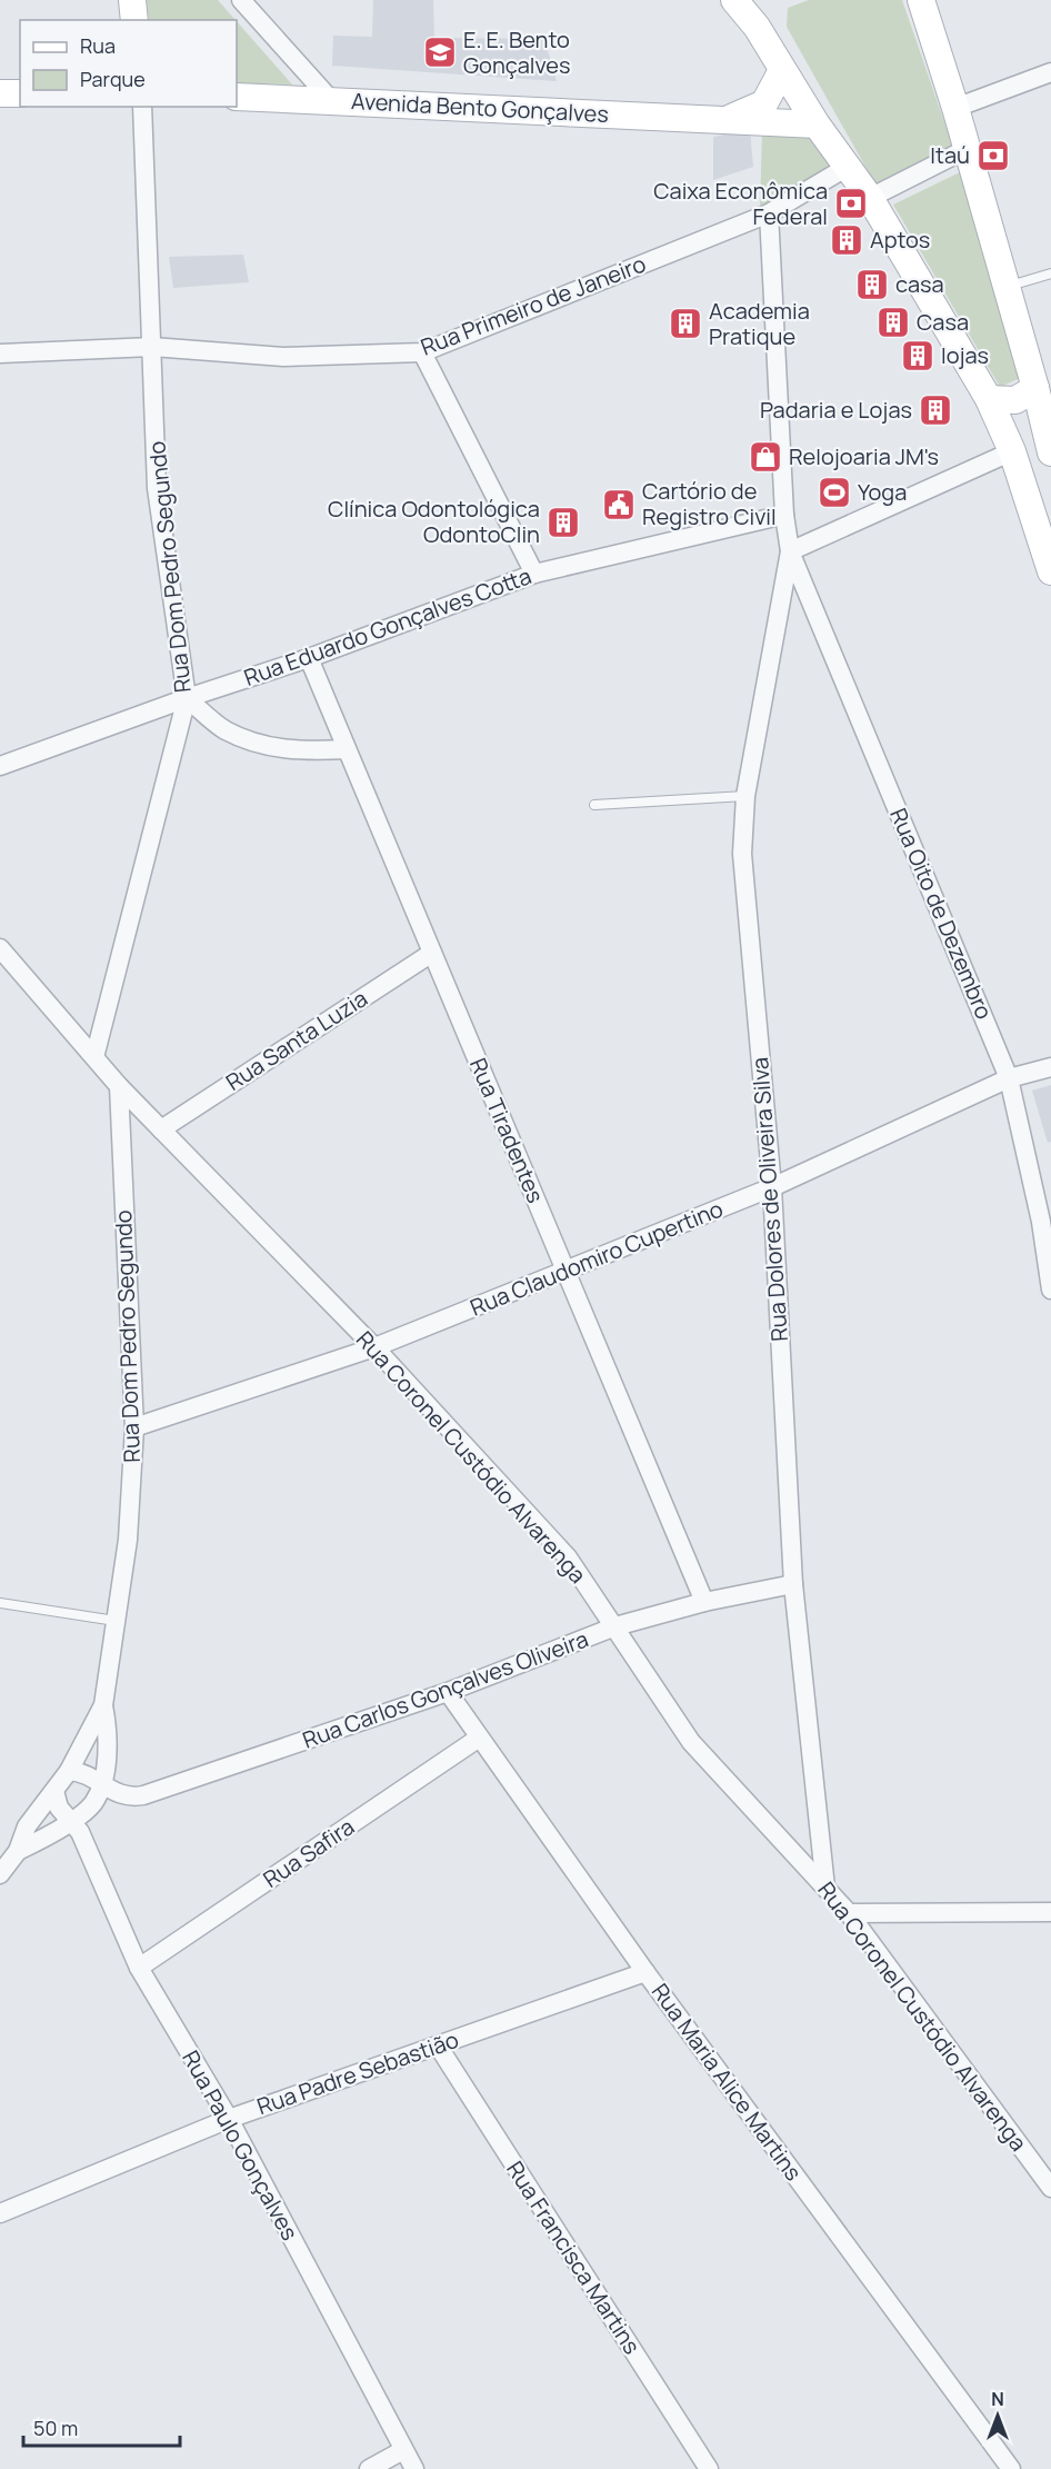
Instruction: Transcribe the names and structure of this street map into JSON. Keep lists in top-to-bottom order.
{
  "streets": {
    "main road": ["Avenida Bento Gonçalves"],
    "street": [
      "Rua Primeiro de Janeiro",
      "Rua Dom Pedro Segundo",
      "Rua Eduardo Gonçalves Cotta",
      "Rua Oito de Dezembro",
      "Rua Santa Luzia",
      "Rua Tiradentes",
      "Rua Dolores de Oliveira Silva",
      "Rua Claudomiro Cupertino",
      "Rua Coronel Custódio Alvarenga",
      "Rua Carlos Gonçalves Oliveira",
      "Rua Safira",
      "Rua Padre Sebastião",
      "Rua Maria Alice Martins",
      "Rua Paulo Gonçalves",
      "Rua Francisca Martins"
    ]
  },
  "crossings": [
    ["Rua Primeiro de Janeiro", "Rua Dom Pedro Segundo"],
    ["Rua Dom Pedro Segundo", "Rua Eduardo Gonçalves Cotta"],
    ["Rua Dom Pedro Segundo", "Rua Claudomiro Cupertino"],
    ["Rua Dom Pedro Segundo", "Rua Coronel Custódio Alvarenga"],
    ["Rua Dom Pedro Segundo", "Rua Carlos Gonçalves Oliveira"],
    ["Rua Dom Pedro Segundo", "Rua Paulo Gonçalves"],
    ["Rua Eduardo Gonçalves Cotta", "Rua Tiradentes"],
    ["Rua Eduardo Gonçalves Cotta", "Rua Dolores de Oliveira Silva"],
    ["Rua Oito de Dezembro", "Rua Dolores de Oliveira Silva"],
    ["Rua Oito de Dezembro", "Rua Claudomiro Cupertino"],
    ["Rua Santa Luzia", "Rua Tiradentes"],
    ["Rua Santa Luzia", "Rua Coronel Custódio Alvarenga"],
    ["Rua Tiradentes", "Rua Claudomiro Cupertino"],
    ["Rua Tiradentes", "Rua Carlos Gonçalves Oliveira"],
    ["Rua Dolores de Oliveira Silva", "Rua Claudomiro Cupertino"],
    ["Rua Dolores de Oliveira Silva", "Rua Coronel Custódio Alvarenga"],
    ["Rua Dolores de Oliveira Silva", "Rua Carlos Gonçalves Oliveira"],
    ["Rua Claudomiro Cupertino", "Rua Coronel Custódio Alvarenga"],
    ["Rua Coronel Custódio Alvarenga", "Rua Carlos Gonçalves Oliveira"],
    ["Rua Carlos Gonçalves Oliveira", "Rua Maria Alice Martins"],
    ["Rua Carlos Gonçalves Oliveira", "Rua Paulo Gonçalves"],
    ["Rua Safira", "Rua Maria Alice Martins"],
    ["Rua Safira", "Rua Paulo Gonçalves"],
    ["Rua Padre Sebastião", "Rua Maria Alice Martins"],
    ["Rua Padre Sebastião", "Rua Paulo Gonçalves"],
    ["Rua Padre Sebastião", "Rua Francisca Martins"]
  ],
  "places": {
    "school or university": ["E. E. Bento Gonçalves"],
    "bank": ["Itaú", "Caixa Econômica Federal"],
    "building": [
      "Aptos",
      "casa",
      "Casa",
      "Academia Pratique",
      "lojas",
      "Padaria e Lojas",
      "Clínica Odontológica OdontoClin"
    ],
    "shop": ["Relojoaria JM's"],
    "sports": ["Yoga"],
    "public building": ["Cartório de Registro Civil"]
  },
  "legend": ["Rua", "Parque"],
  "scale_bar": "50 m",
  "north": "top"
}
